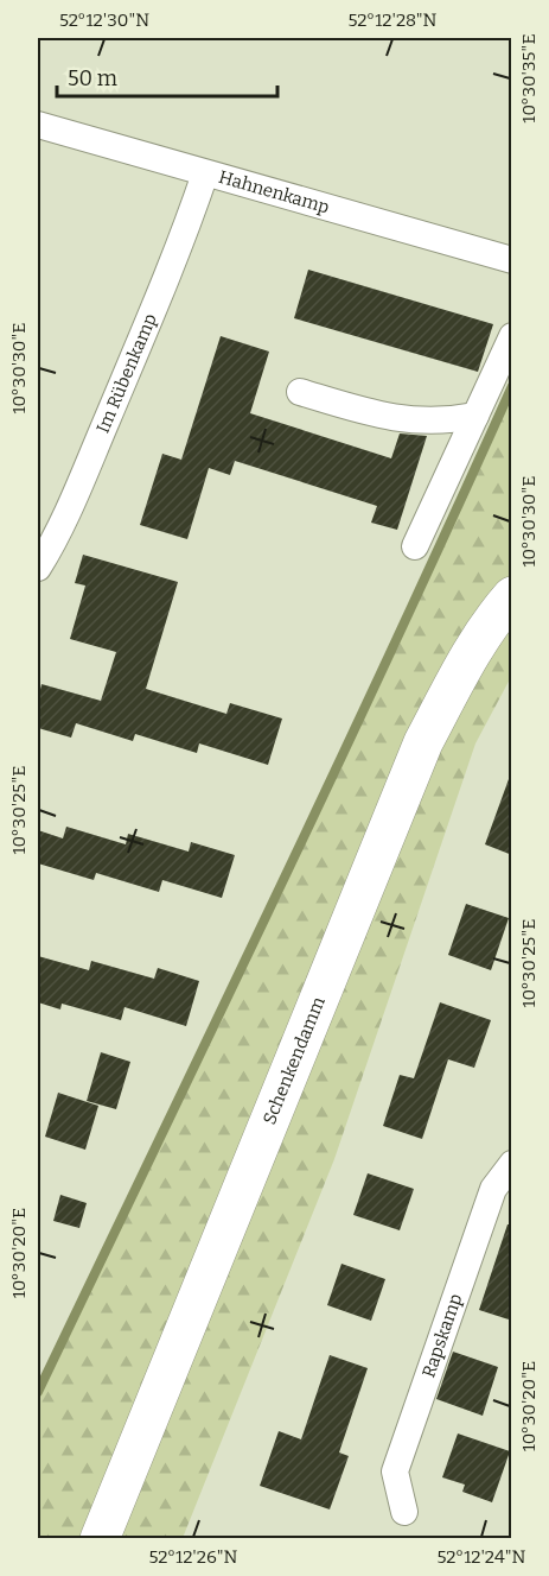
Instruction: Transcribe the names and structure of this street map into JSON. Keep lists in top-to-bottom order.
{
  "streets": {
    "street": [
      "Hahnenkamp",
      "Im Rübenkamp",
      "Schenkendamm",
      "Rapskamp"
    ]
  },
  "crossings": [
    ["Hahnenkamp", "Im Rübenkamp"]
  ],
  "scale_bar": "50 m",
  "coordinates": [
    "52°12'30\"N",
    "52°12'28\"N",
    "10°30'35\"E",
    "10°30'30\"E",
    "10°30'25\"E",
    "10°30'20\"E",
    "52°12'26\"N",
    "52°12'24\"N"
  ]
}
